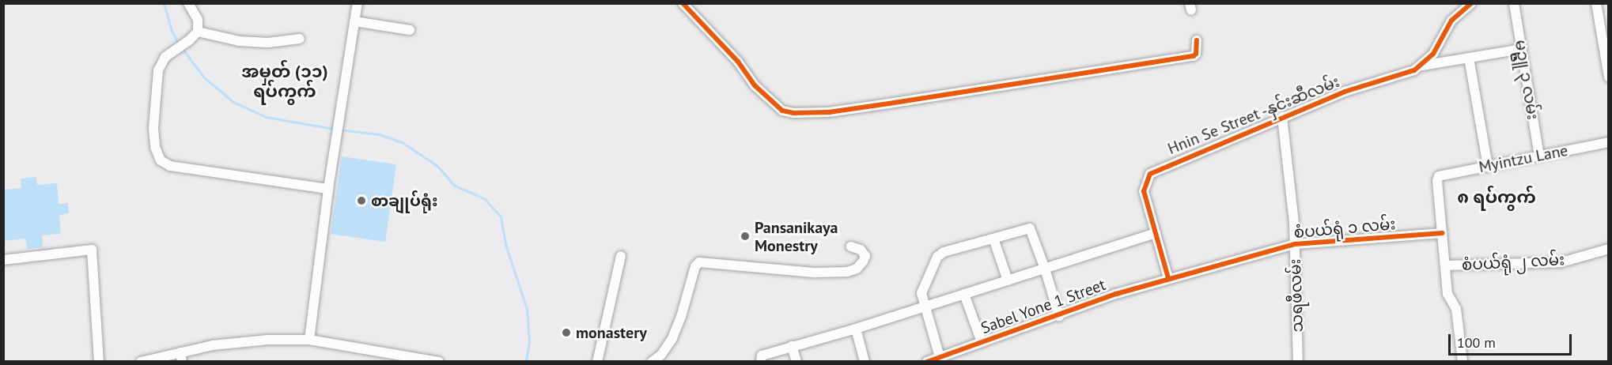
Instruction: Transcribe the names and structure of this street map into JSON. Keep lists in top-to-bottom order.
{
  "streets": {
    "street": [
      "မဥ္ဇူ ၃ လမ်း",
      "Hnin Se Street -နှင်းဆီလမ်း",
      "Myintzu Lane",
      "စံပယ်ရုံ ၁ လမ်း",
      "စံပယ်ရုံ ၂ လမ်း",
      "သရဖီလမ်း",
      "Sabel Yone 1 Street"
    ]
  },
  "crossings": [
    ["မဥ္ဇူ ၃ လမ်း", "Myintzu Lane"],
    ["Hnin Se Street -နှင်းဆီလမ်း", "စံပယ်ရုံ ၁ လမ်း"],
    ["Hnin Se Street -နှင်းဆီလမ်း", "သရဖီလမ်း"],
    ["Hnin Se Street -နှင်းဆီလမ်း", "Sabel Yone 1 Street"],
    ["Myintzu Lane", "စံပယ်ရုံ ၁ လမ်း"],
    ["စံပယ်ရုံ ၁ လမ်း", "သရဖီလမ်း"],
    ["စံပယ်ရုံ ၁ လမ်း", "Sabel Yone 1 Street"]
  ],
  "districts": ["အမှတ် (၁၁) ရပ်ကွက်", "၈ ရပ်ကွက်"],
  "places": ["စာချုပ်ရုံး", "Pansanikaya Monestry", "monastery"],
  "scale_bar": "100 m"
}
